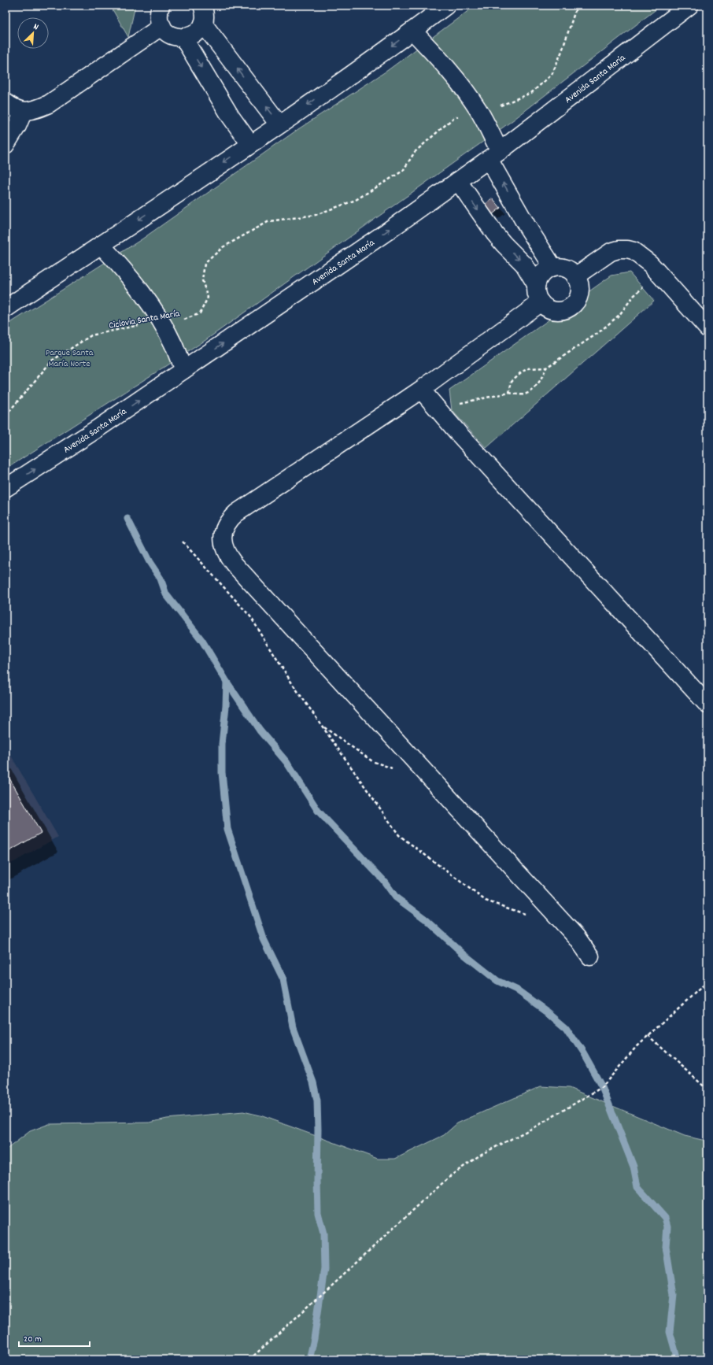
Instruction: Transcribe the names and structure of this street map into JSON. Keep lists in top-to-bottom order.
{
  "streets": {
    "street": ["Avenida Santa María"],
    "path": ["Ciclovia Santa María"]
  },
  "parks": ["Parque Santa María Norte"],
  "scale_bar": "20 m",
  "north": "top right"
}
